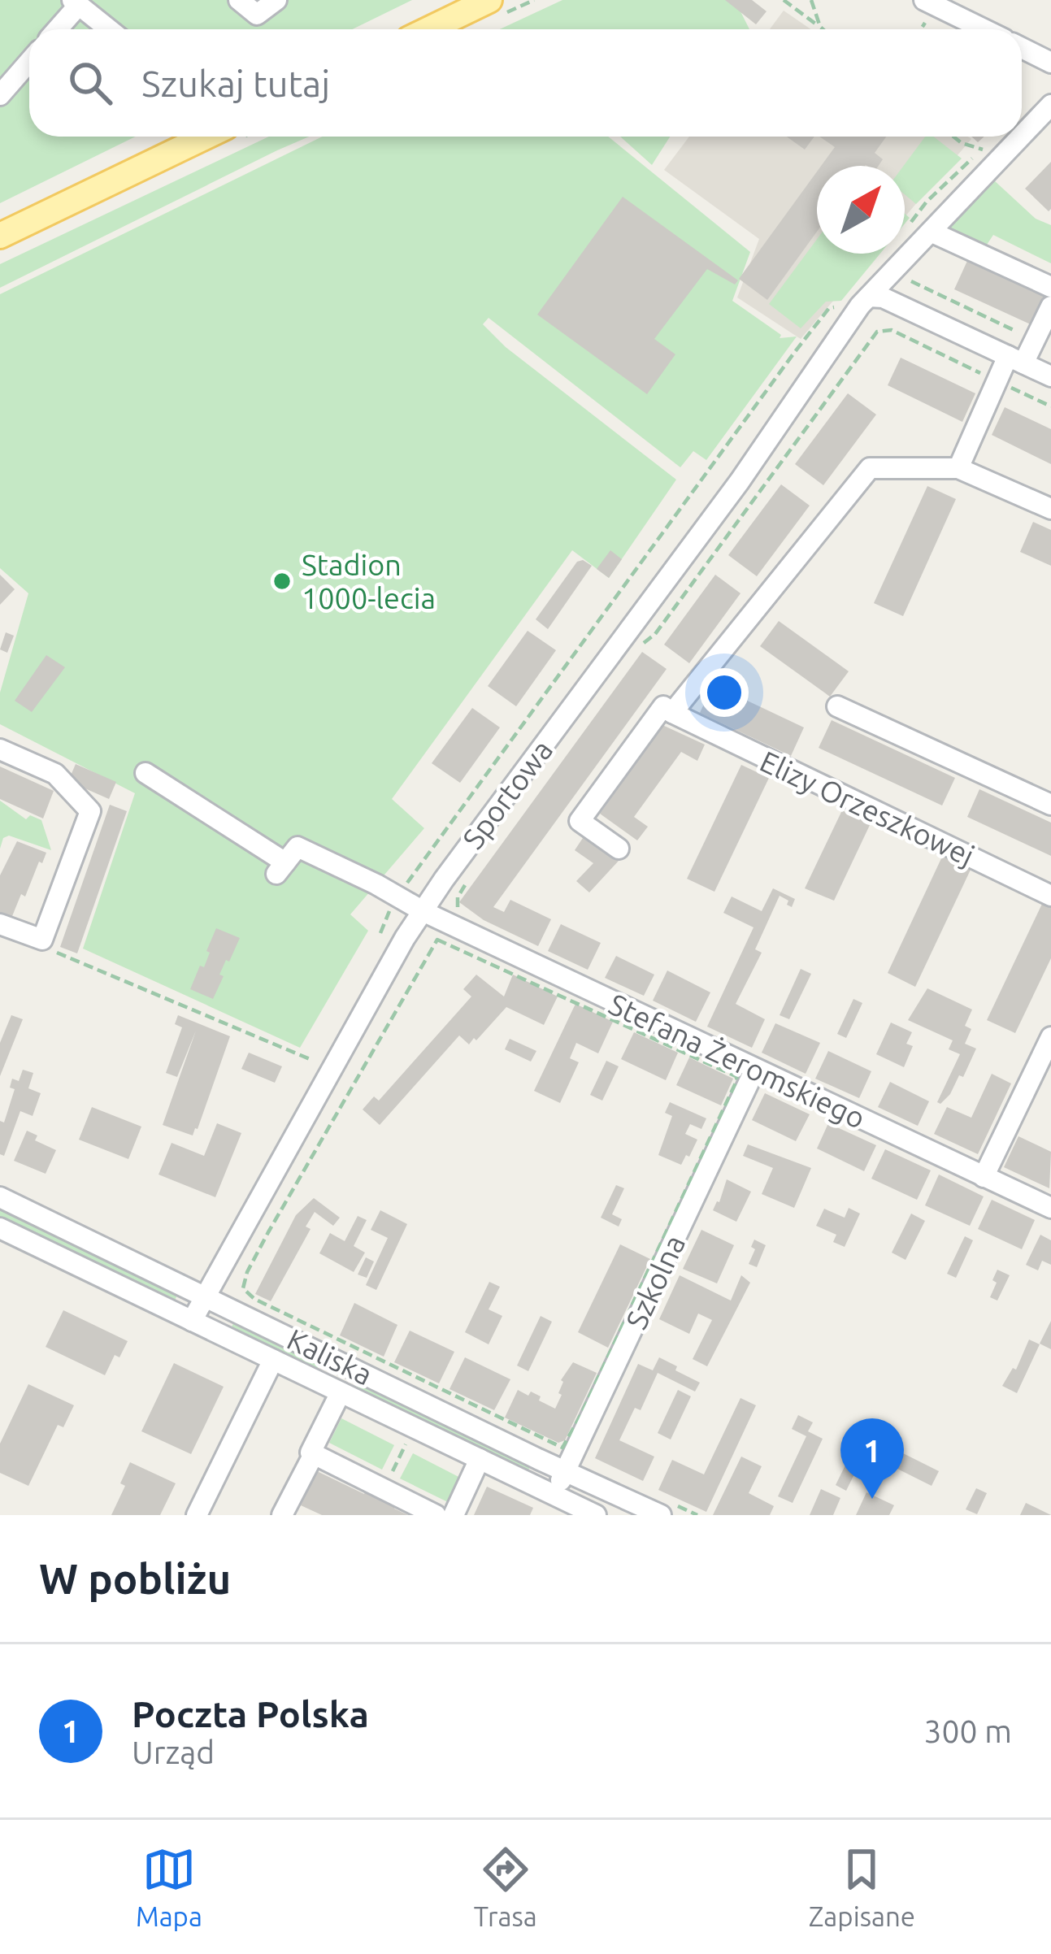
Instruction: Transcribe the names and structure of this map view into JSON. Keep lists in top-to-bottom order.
{
  "streets": {
    "street": [
      "Sportowa",
      "Elizy Orzeszkowej",
      "Stefana Żeromskiego",
      "Szkolna",
      "Kaliska"
    ]
  },
  "crossings": [
    ["Sportowa", "Stefana Żeromskiego"],
    ["Sportowa", "Kaliska"],
    ["Stefana Żeromskiego", "Szkolna"],
    ["Szkolna", "Kaliska"]
  ],
  "places": ["Stadion 1000-lecia"],
  "north": "top right",
  "page": {
    "search": "Szukaj tutaj",
    "pins": "1",
    "heading": "W pobliżu",
    "list": [
      {
        "mark": "1",
        "name": "Poczta Polska",
        "note": "Urząd",
        "value": "300 m"
      }
    ],
    "nav": ["Mapa", "Trasa", "Zapisane"]
  }
}
